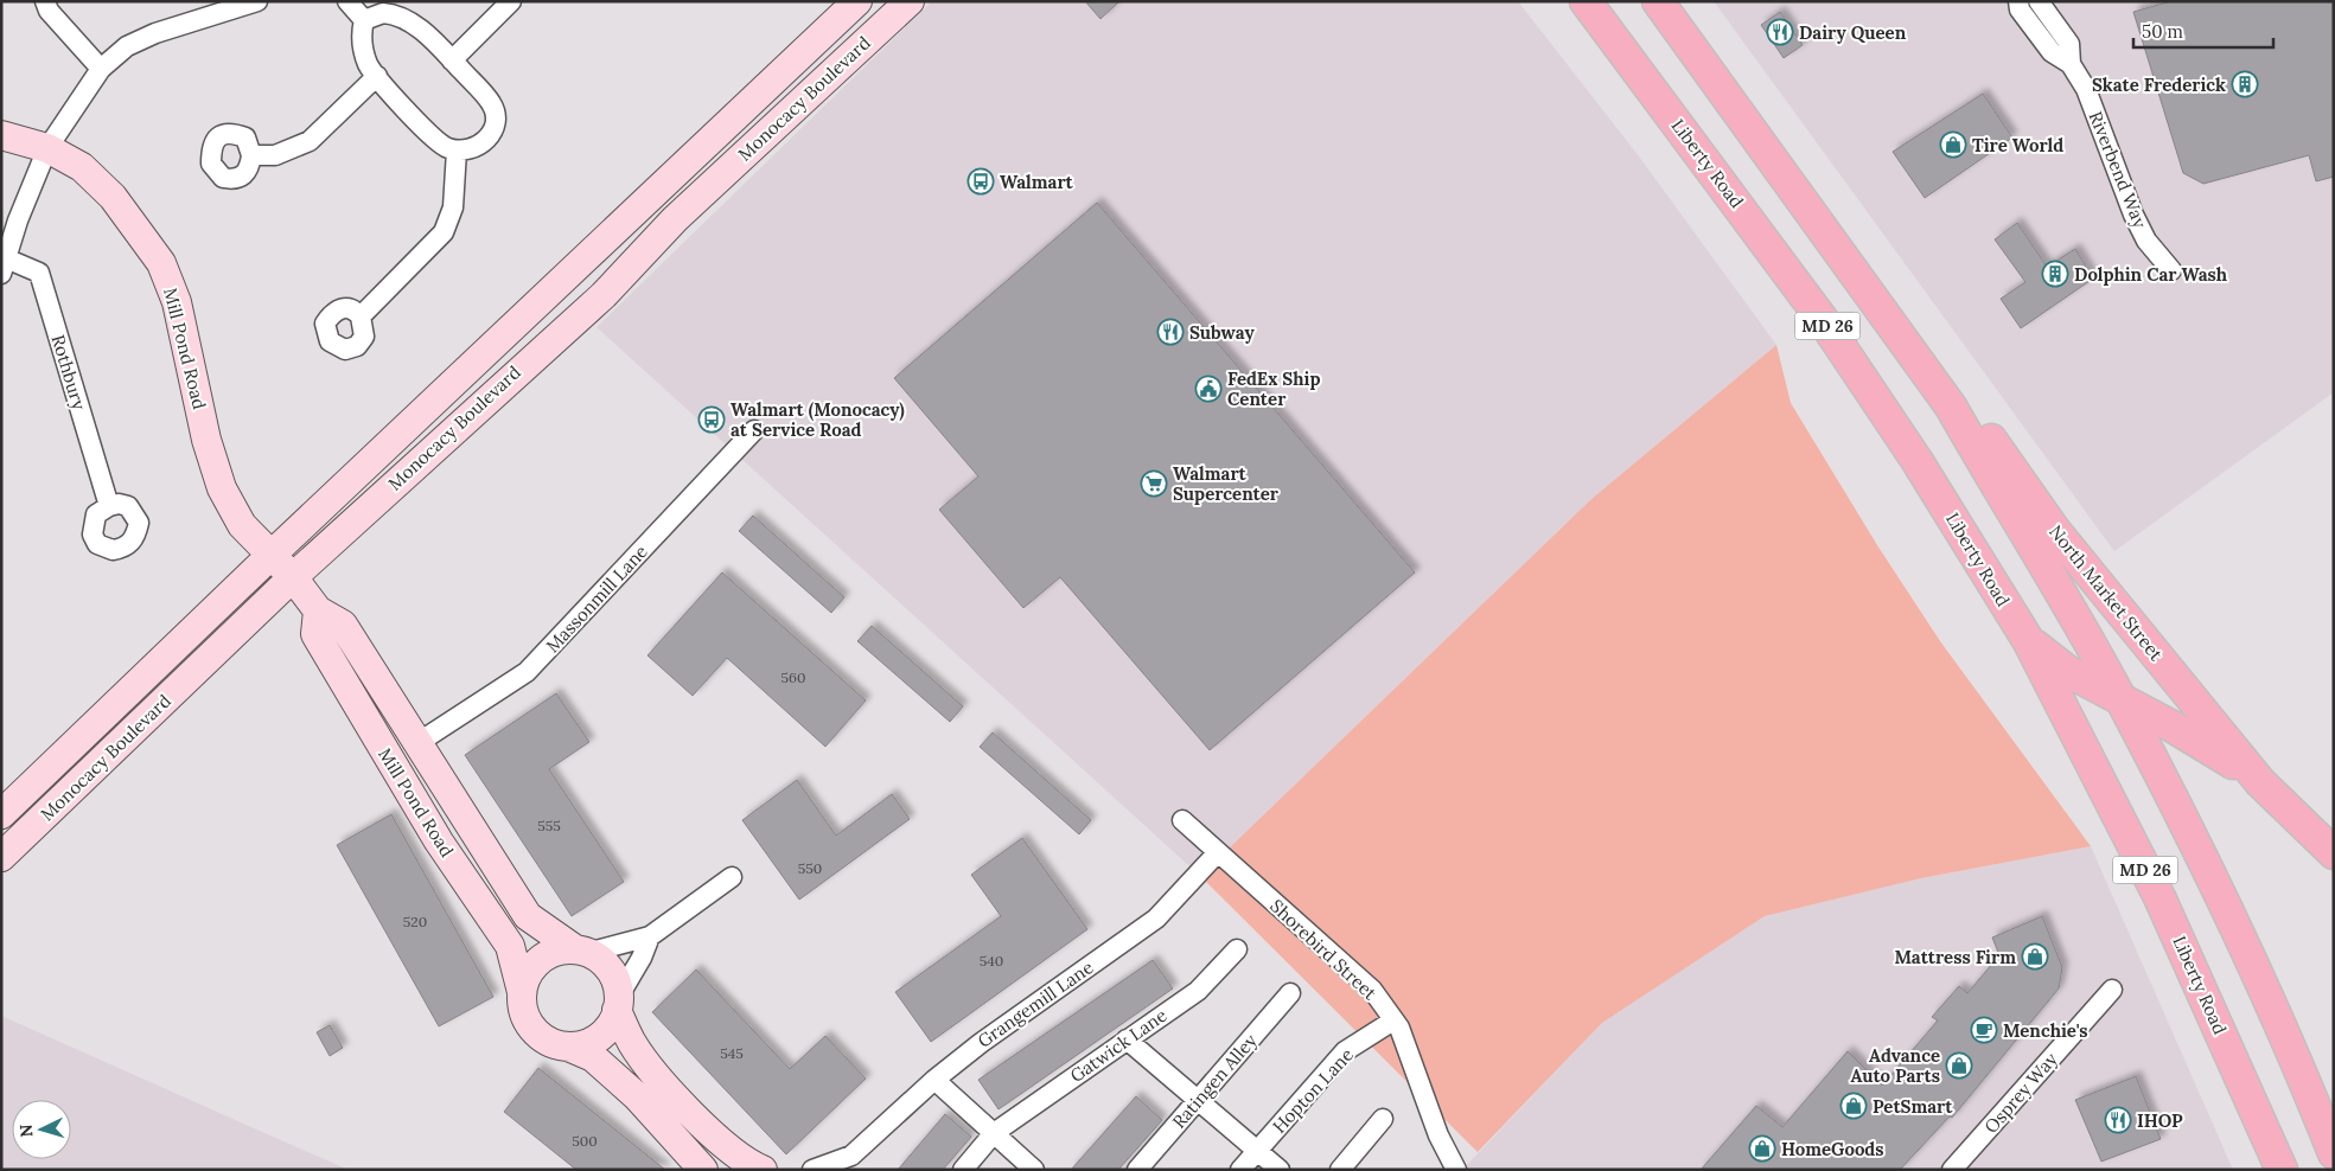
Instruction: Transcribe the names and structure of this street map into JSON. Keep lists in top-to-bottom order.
{
  "streets": {
    "main road": [
      "Monocacy Boulevard",
      "Liberty Road",
      "MD 26",
      "Mill Pond Road",
      "North Market Street"
    ],
    "street": [
      "Riverbend Way",
      "Rothbury",
      "Massonmill Lane",
      "Shorebird Street",
      "Grangemill Lane",
      "Gatwick Lane",
      "Ratingen Alley",
      "Hopton Lane",
      "Osprey Way"
    ]
  },
  "crossings": [
    ["Monocacy Boulevard", "Mill Pond Road"],
    ["Liberty Road", "North Market Street"],
    ["MD 26", "North Market Street"],
    ["Mill Pond Road", "Massonmill Lane"],
    ["Shorebird Street", "Grangemill Lane"],
    ["Shorebird Street", "Hopton Lane"]
  ],
  "places": {
    "restaurant": ["Dairy Queen", "Subway", "IHOP"],
    "building": ["Skate Frederick", "Dolphin Car Wash"],
    "shop": [
      "Tire World",
      "Mattress Firm",
      "Advance Auto Parts",
      "PetSmart",
      "HomeGoods"
    ],
    "bus stop": ["Walmart", "Walmart (Monocacy) at Service Road"],
    "public building": ["FedEx Ship Center"],
    "supermarket": ["Walmart Supercenter"],
    "cafe": ["Menchie's"]
  },
  "house_numbers": [
    "560",
    "555",
    "550",
    "520",
    "540",
    "545",
    "500"
  ],
  "scale_bar": "50 m",
  "north": "left"
}
